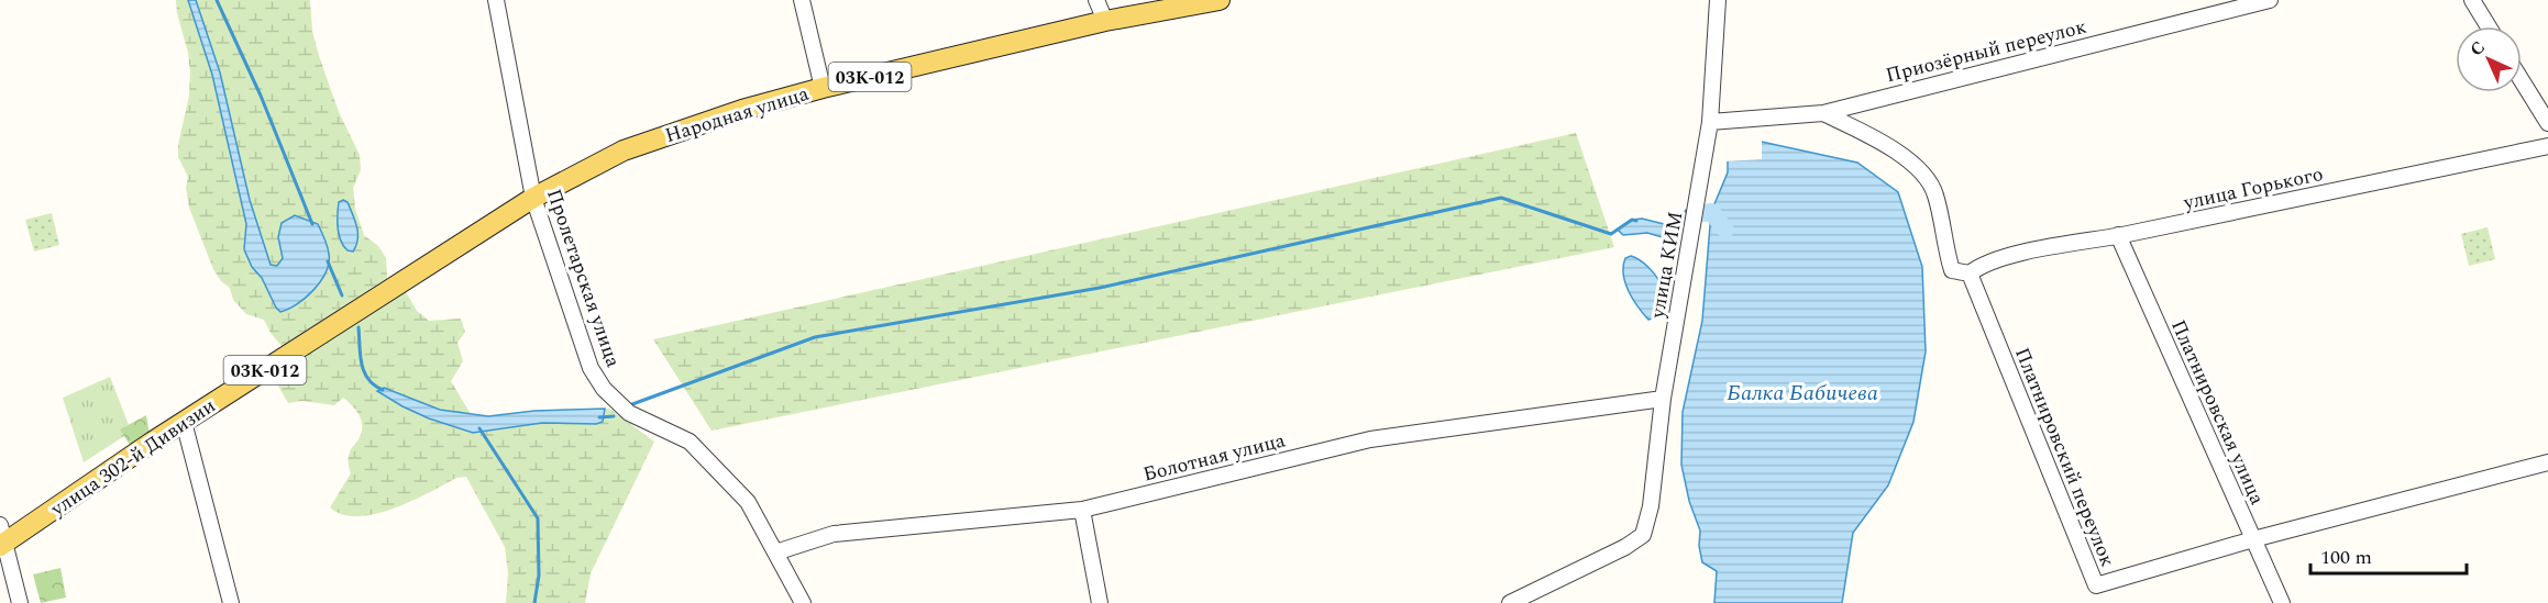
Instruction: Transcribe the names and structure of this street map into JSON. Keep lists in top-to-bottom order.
{
  "streets": {
    "main road": ["03К-012", "Народная улица", "улица 302-й Дивизии"],
    "street": [
      "Приозёрный переулок",
      "улица Горького",
      "улица КИМ",
      "Пролетарская улица",
      "Платнировская улица",
      "Болотная улица",
      "Платнировский переулок"
    ]
  },
  "crossings": [
    ["Приозёрный переулок", "улица КИМ"],
    ["Приозёрный переулок", "Платнировский переулок"],
    ["Народная улица", "Пролетарская улица"],
    ["Народная улица", "улица 302-й Дивизии"],
    ["улица Горького", "Платнировская улица"],
    ["улица Горького", "Платнировский переулок"],
    ["улица КИМ", "Болотная улица"],
    ["Пролетарская улица", "улица 302-й Дивизии"],
    ["Пролетарская улица", "Болотная улица"],
    ["Платнировская улица", "Платнировский переулок"]
  ],
  "water": ["Балка Бабичева"],
  "scale_bar": "100 m",
  "north": "top left"
}
